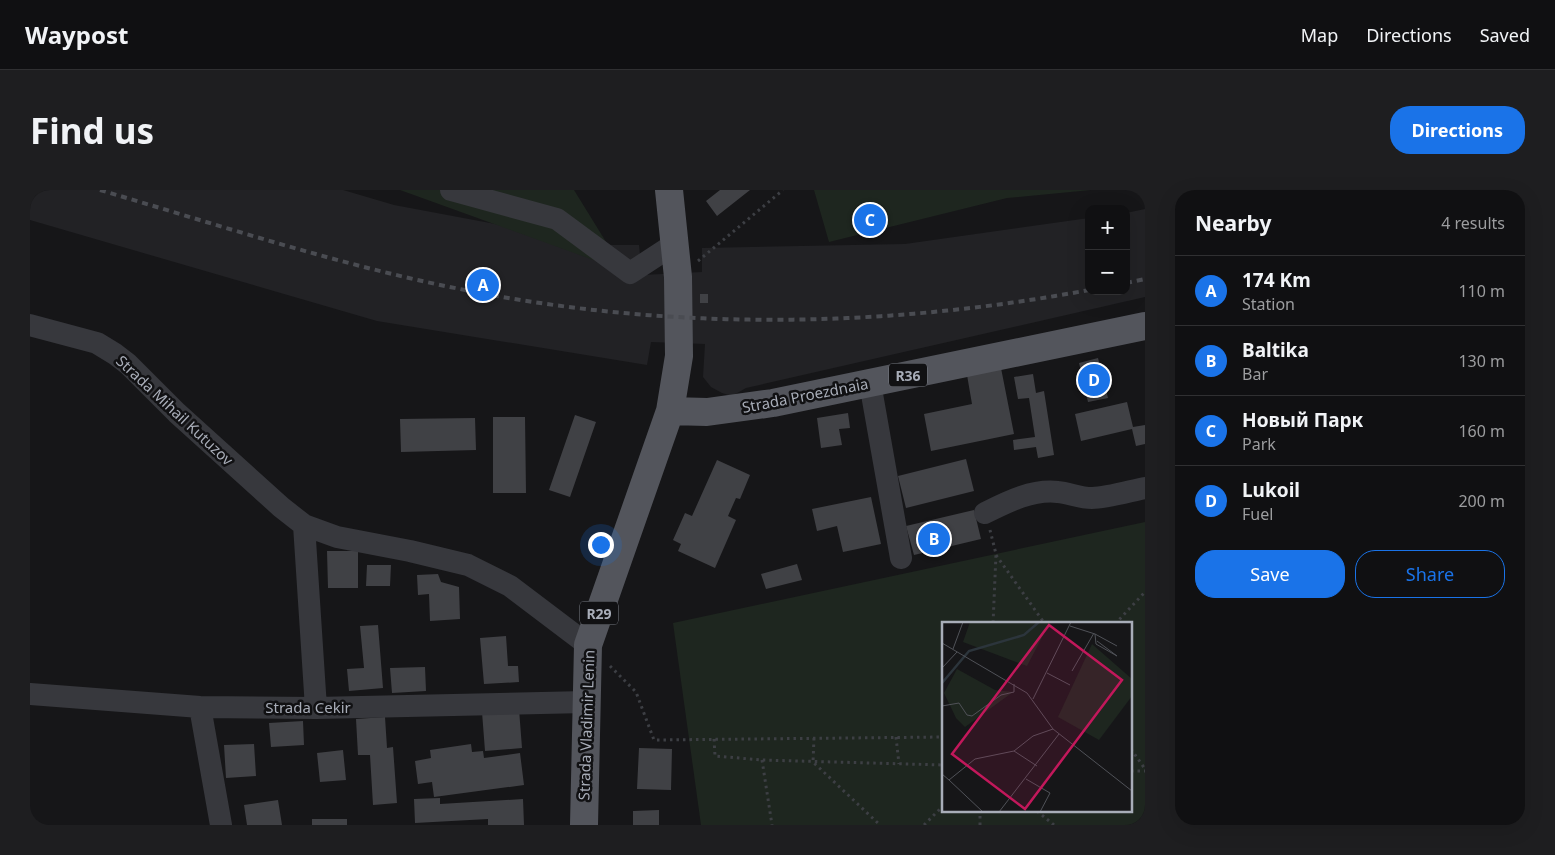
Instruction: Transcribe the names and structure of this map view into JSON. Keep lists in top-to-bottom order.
{
  "streets": {
    "main road": [
      "R36",
      "Strada Proezdnaia",
      "R29",
      "Strada Vladimir Lenin"
    ],
    "street": ["Strada Mihail Kutuzov", "Strada Cekir"]
  },
  "crossings": [
    ["Strada Proezdnaia", "Strada Vladimir Lenin"],
    ["Strada Mihail Kutuzov", "Strada Vladimir Lenin"],
    ["Strada Cekir", "Strada Vladimir Lenin"]
  ],
  "page": {
    "header": "Waypost",
    "nav": ["Map", "Directions", "Saved"],
    "buttons": [
      "Directions",
      ["Save", "Share"]
    ],
    "title": "Find us",
    "heading": ["Nearby", "4 results"],
    "pins": [
      "C",
      "A",
      "D",
      "B"
    ],
    "map_buttons": ["+", "−"],
    "list": [
      {
        "mark": "A",
        "name": "174 Km",
        "note": "Station",
        "value": "110 m"
      },
      {
        "mark": "B",
        "name": "Baltika",
        "note": "Bar",
        "value": "130 m"
      },
      {
        "mark": "C",
        "name": "Новый Парк",
        "note": "Park",
        "value": "160 m"
      },
      {
        "mark": "D",
        "name": "Lukoil",
        "note": "Fuel",
        "value": "200 m"
      }
    ]
  }
}
